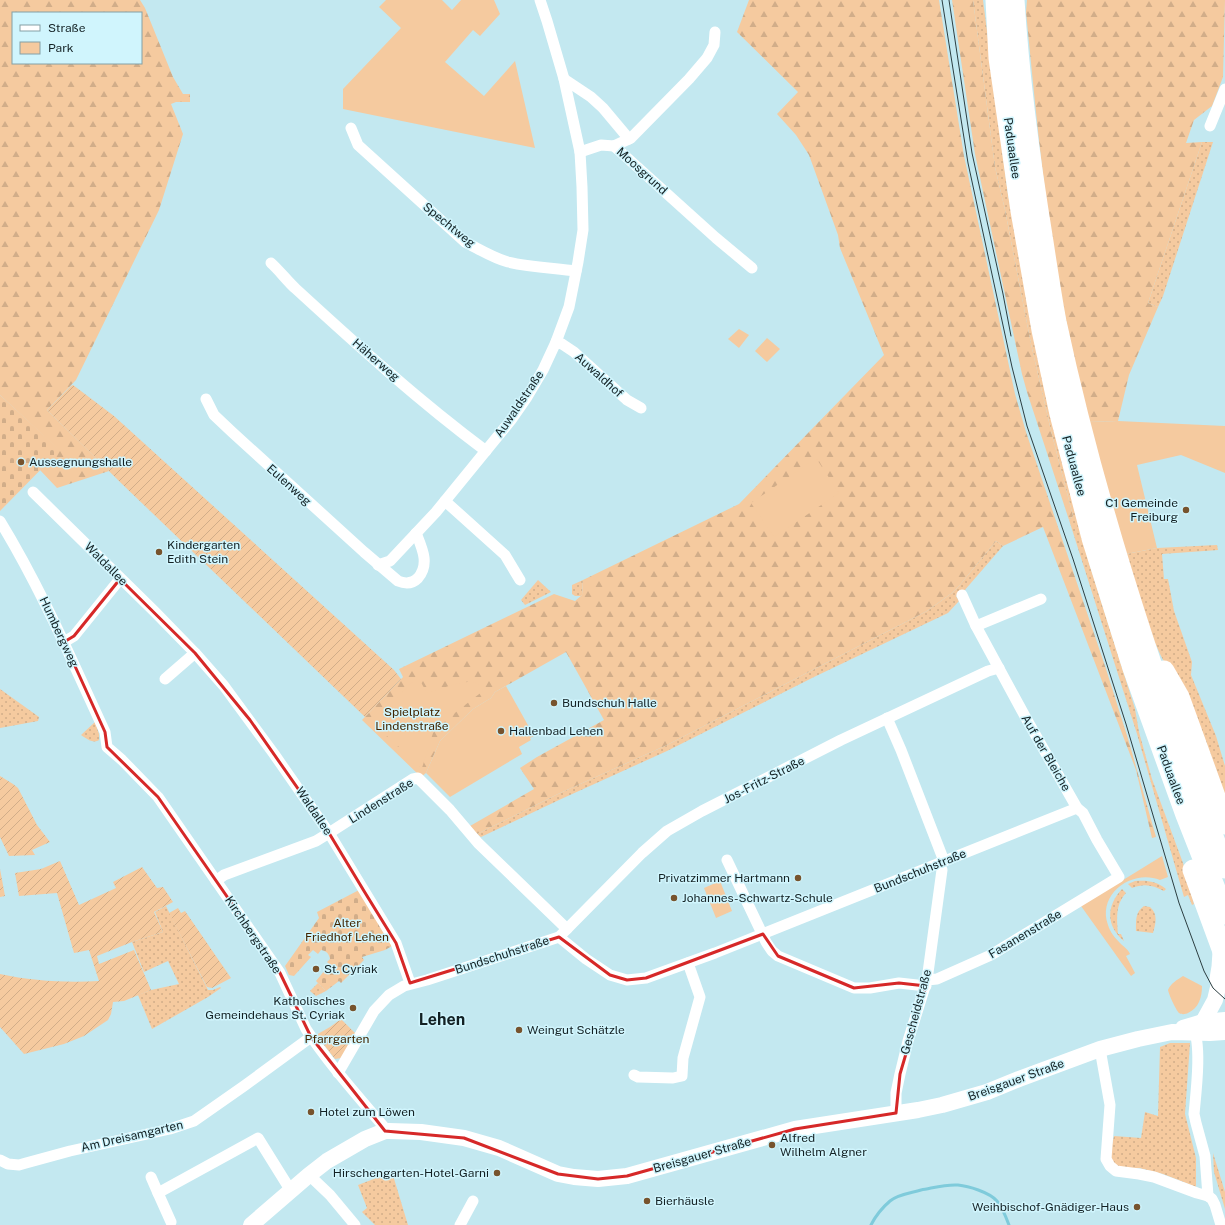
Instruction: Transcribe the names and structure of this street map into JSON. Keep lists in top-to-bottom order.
{
  "streets": {
    "highway": ["Paduaallee"],
    "street": [
      "Moosgrund",
      "Spechtweg",
      "Häherweg",
      "Auwaldhof",
      "Auwaldstraße",
      "Eulenweg",
      "Waldallee",
      "Humbergweg",
      "Auf der Bleiche",
      "Jos-Fritz-Straße",
      "Lindenstraße",
      "Bundschuhstraße",
      "Fasanenstraße",
      "Kirchbergstraße",
      "Gescheidstraße",
      "Breisgauer Straße",
      "Am Dreisamgarten"
    ]
  },
  "crossings": [
    ["Spechtweg", "Auwaldstraße"],
    ["Häherweg", "Auwaldstraße"],
    ["Auwaldhof", "Auwaldstraße"],
    ["Auwaldstraße", "Eulenweg"],
    ["Waldallee", "Lindenstraße"],
    ["Waldallee", "Bundschuhstraße"],
    ["Humbergweg", "Kirchbergstraße"],
    ["Auf der Bleiche", "Jos-Fritz-Straße"],
    ["Auf der Bleiche", "Bundschuhstraße"],
    ["Auf der Bleiche", "Fasanenstraße"],
    ["Jos-Fritz-Straße", "Lindenstraße"],
    ["Jos-Fritz-Straße", "Bundschuhstraße"],
    ["Jos-Fritz-Straße", "Gescheidstraße"],
    ["Lindenstraße", "Bundschuhstraße"],
    ["Lindenstraße", "Kirchbergstraße"],
    ["Bundschuhstraße", "Fasanenstraße"],
    ["Bundschuhstraße", "Kirchbergstraße"],
    ["Bundschuhstraße", "Gescheidstraße"],
    ["Fasanenstraße", "Gescheidstraße"],
    ["Kirchbergstraße", "Breisgauer Straße"],
    ["Kirchbergstraße", "Am Dreisamgarten"],
    ["Gescheidstraße", "Breisgauer Straße"]
  ],
  "districts": ["Lehen"],
  "parks": ["Spielplatz Lindenstraße", "Alter Friedhof Lehen", "Pfarrgarten"],
  "places": [
    "Aussegnungshalle",
    "C1 Gemeinde Freiburg",
    "Kindergarten Edith Stein",
    "Bundschuh Halle",
    "Hallenbad Lehen",
    "Privatzimmer Hartmann",
    "Johannes-Schwartz-Schule",
    "St. Cyriak",
    "Katholisches Gemeindehaus St. Cyriak",
    "Weingut Schätzle",
    "Hotel zum Löwen",
    "Alfred Wilhelm Algner",
    "Hirschengarten-Hotel-Garni",
    "Bierhäusle",
    "Weihbischof-Gnädiger-Haus"
  ],
  "legend": ["Straße", "Park"]
}
